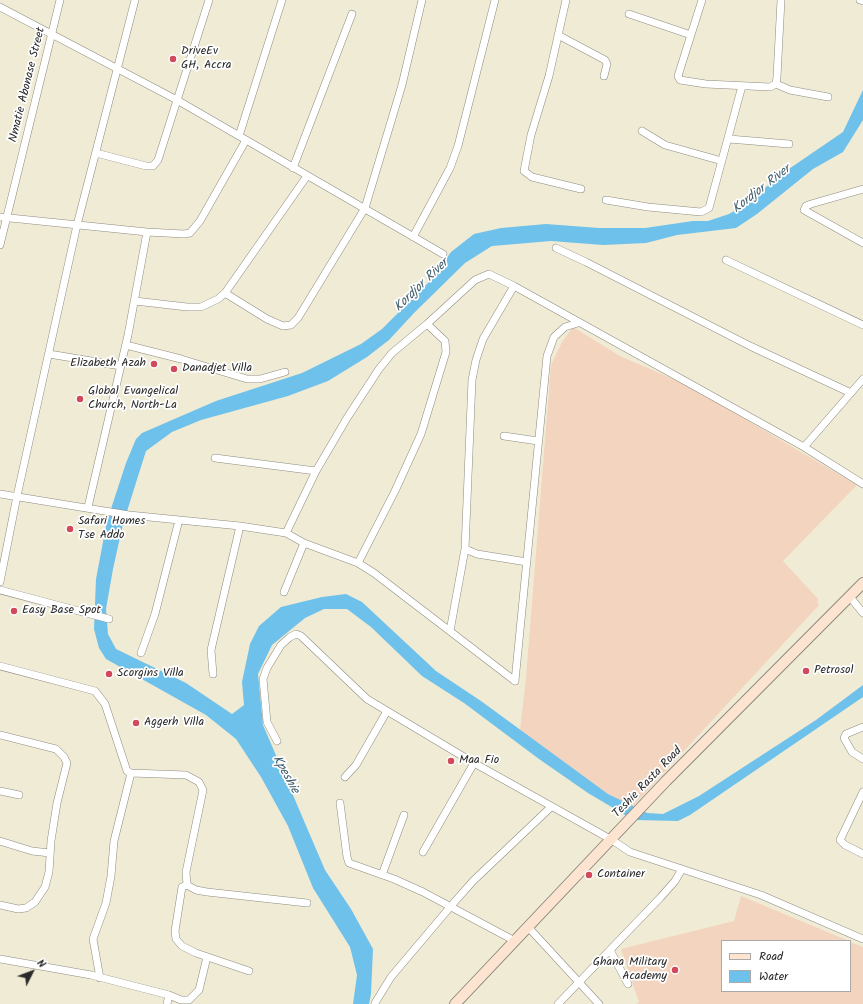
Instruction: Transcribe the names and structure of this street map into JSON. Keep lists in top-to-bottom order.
{
  "streets": {
    "main road": ["Teshie Rasta Road"],
    "street": ["Nmatie Abonase Street"]
  },
  "water": ["Kordjor River", "Kpeshie"],
  "places": [
    "DriveEv GH, Accra",
    "Elizabeth Azah",
    "Danadjet Villa",
    "Global Evangelical Church, North-La",
    "Safari Homes Tse Addo",
    "Easy Base Spot",
    "Petrosol",
    "Scorgins Villa",
    "Aggerh Villa",
    "Maa Fio",
    "Container",
    "Ghana Military Academy"
  ],
  "legend": ["Road", "Water"],
  "north": "top right"
}
